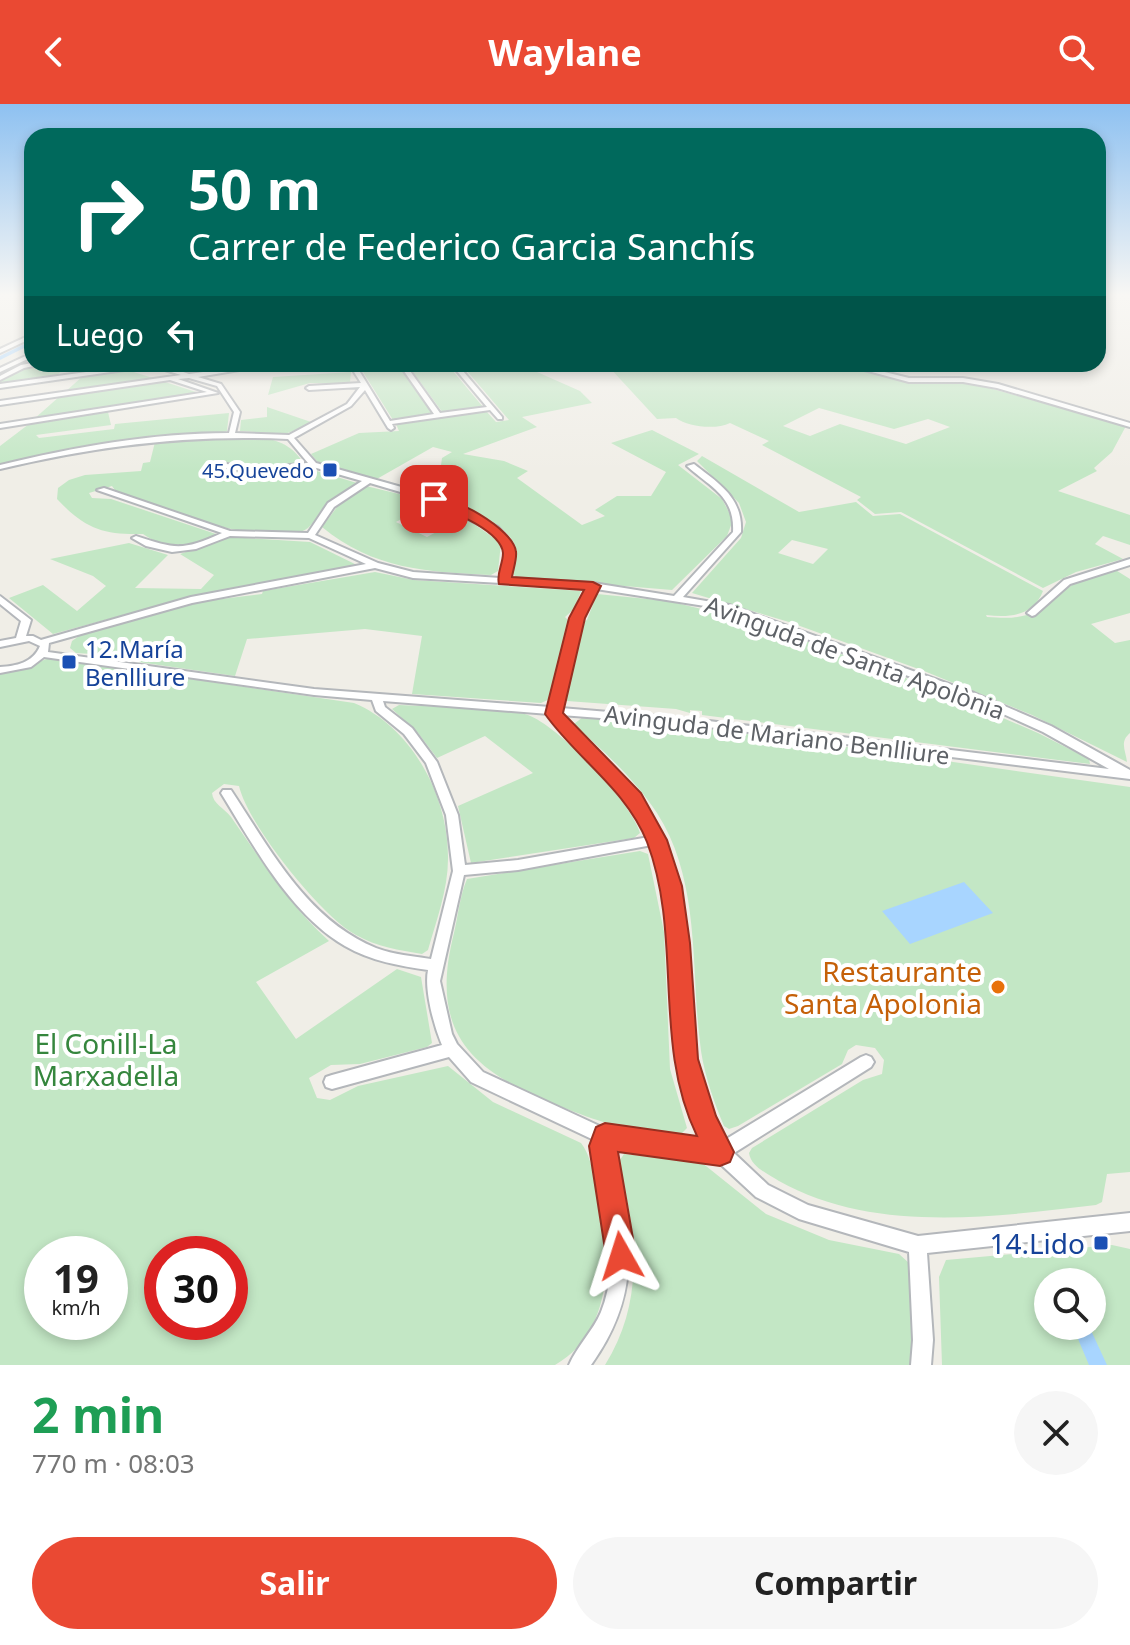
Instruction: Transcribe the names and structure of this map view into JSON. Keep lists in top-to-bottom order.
{
  "streets": {
    "street": ["Avinguda de Santa Apolònia", "Avinguda de Mariano Benlliure"]
  },
  "crossings": [
    ["Avinguda de Santa Apolònia", "Avinguda de Mariano Benlliure"]
  ],
  "parks": ["El Conill-La Marxadella"],
  "places": {
    "transit": ["45.Quevedo", "12.María Benlliure", "14.Lido"],
    "other": ["Restaurante Santa Apolonia"]
  },
  "page": {
    "header": "Waylane",
    "turn": ["50 m", "Carrer de Federico Garcia Sanchís"],
    "then": "Luego",
    "speed": "19 km/h",
    "limit": "30",
    "heading": ["2 min", "770 m · 08:03"],
    "buttons": ["Salir", "Compartir"]
  }
}
